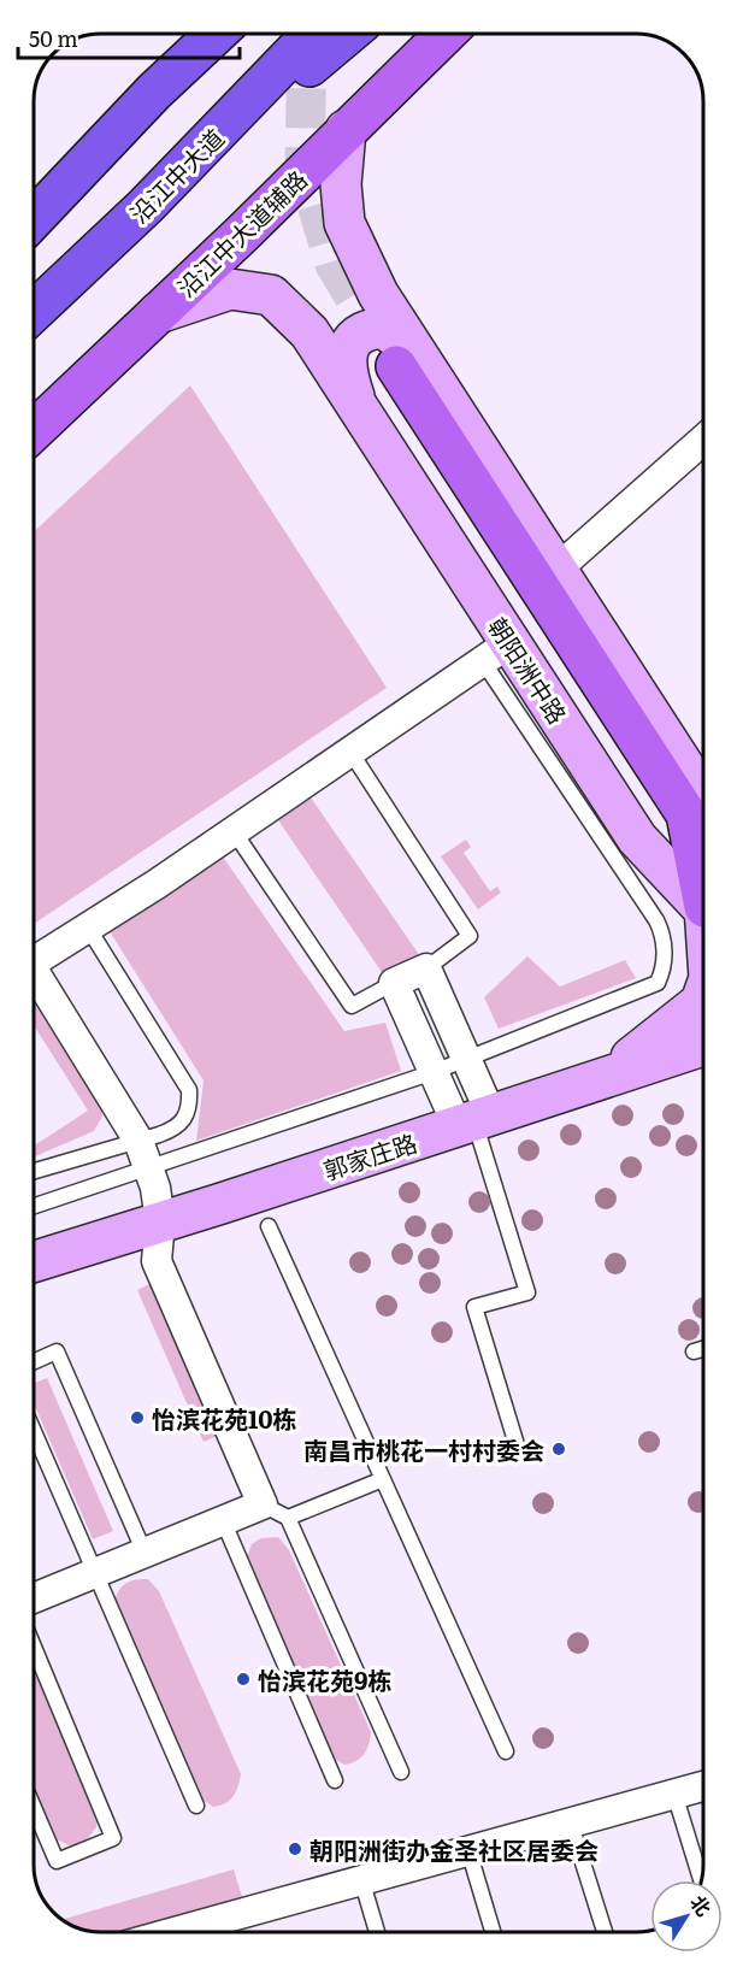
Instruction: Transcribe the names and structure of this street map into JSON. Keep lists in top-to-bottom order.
{
  "streets": {
    "highway": ["沿江中大道"],
    "main road": ["沿江中大道辅路", "朝阳洲中路", "郭家庄路"]
  },
  "crossings": [
    ["沿江中大道辅路", "朝阳洲中路"]
  ],
  "places": [
    "怡滨花苑10栋",
    "南昌市桃花一村村委会",
    "怡滨花苑9栋",
    "朝阳洲街办金圣社区居委会"
  ],
  "scale_bar": "50 m",
  "north": "top right"
}
